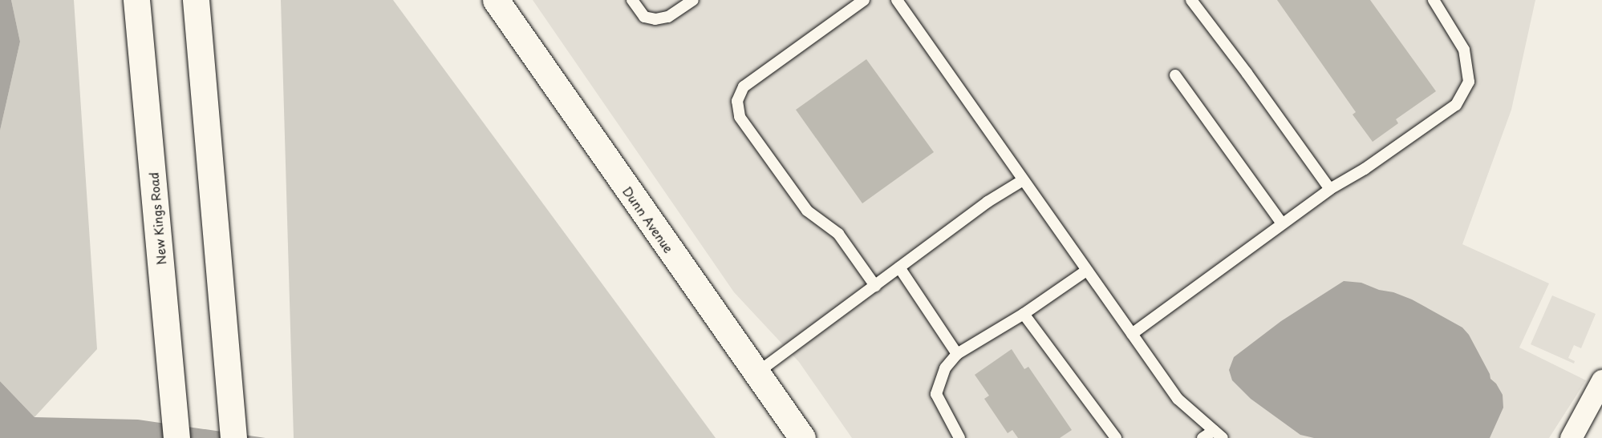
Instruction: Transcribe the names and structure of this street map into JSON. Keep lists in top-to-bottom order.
{
  "streets": {
    "main road": ["New Kings Road", "Dunn Avenue"]
  }
}
